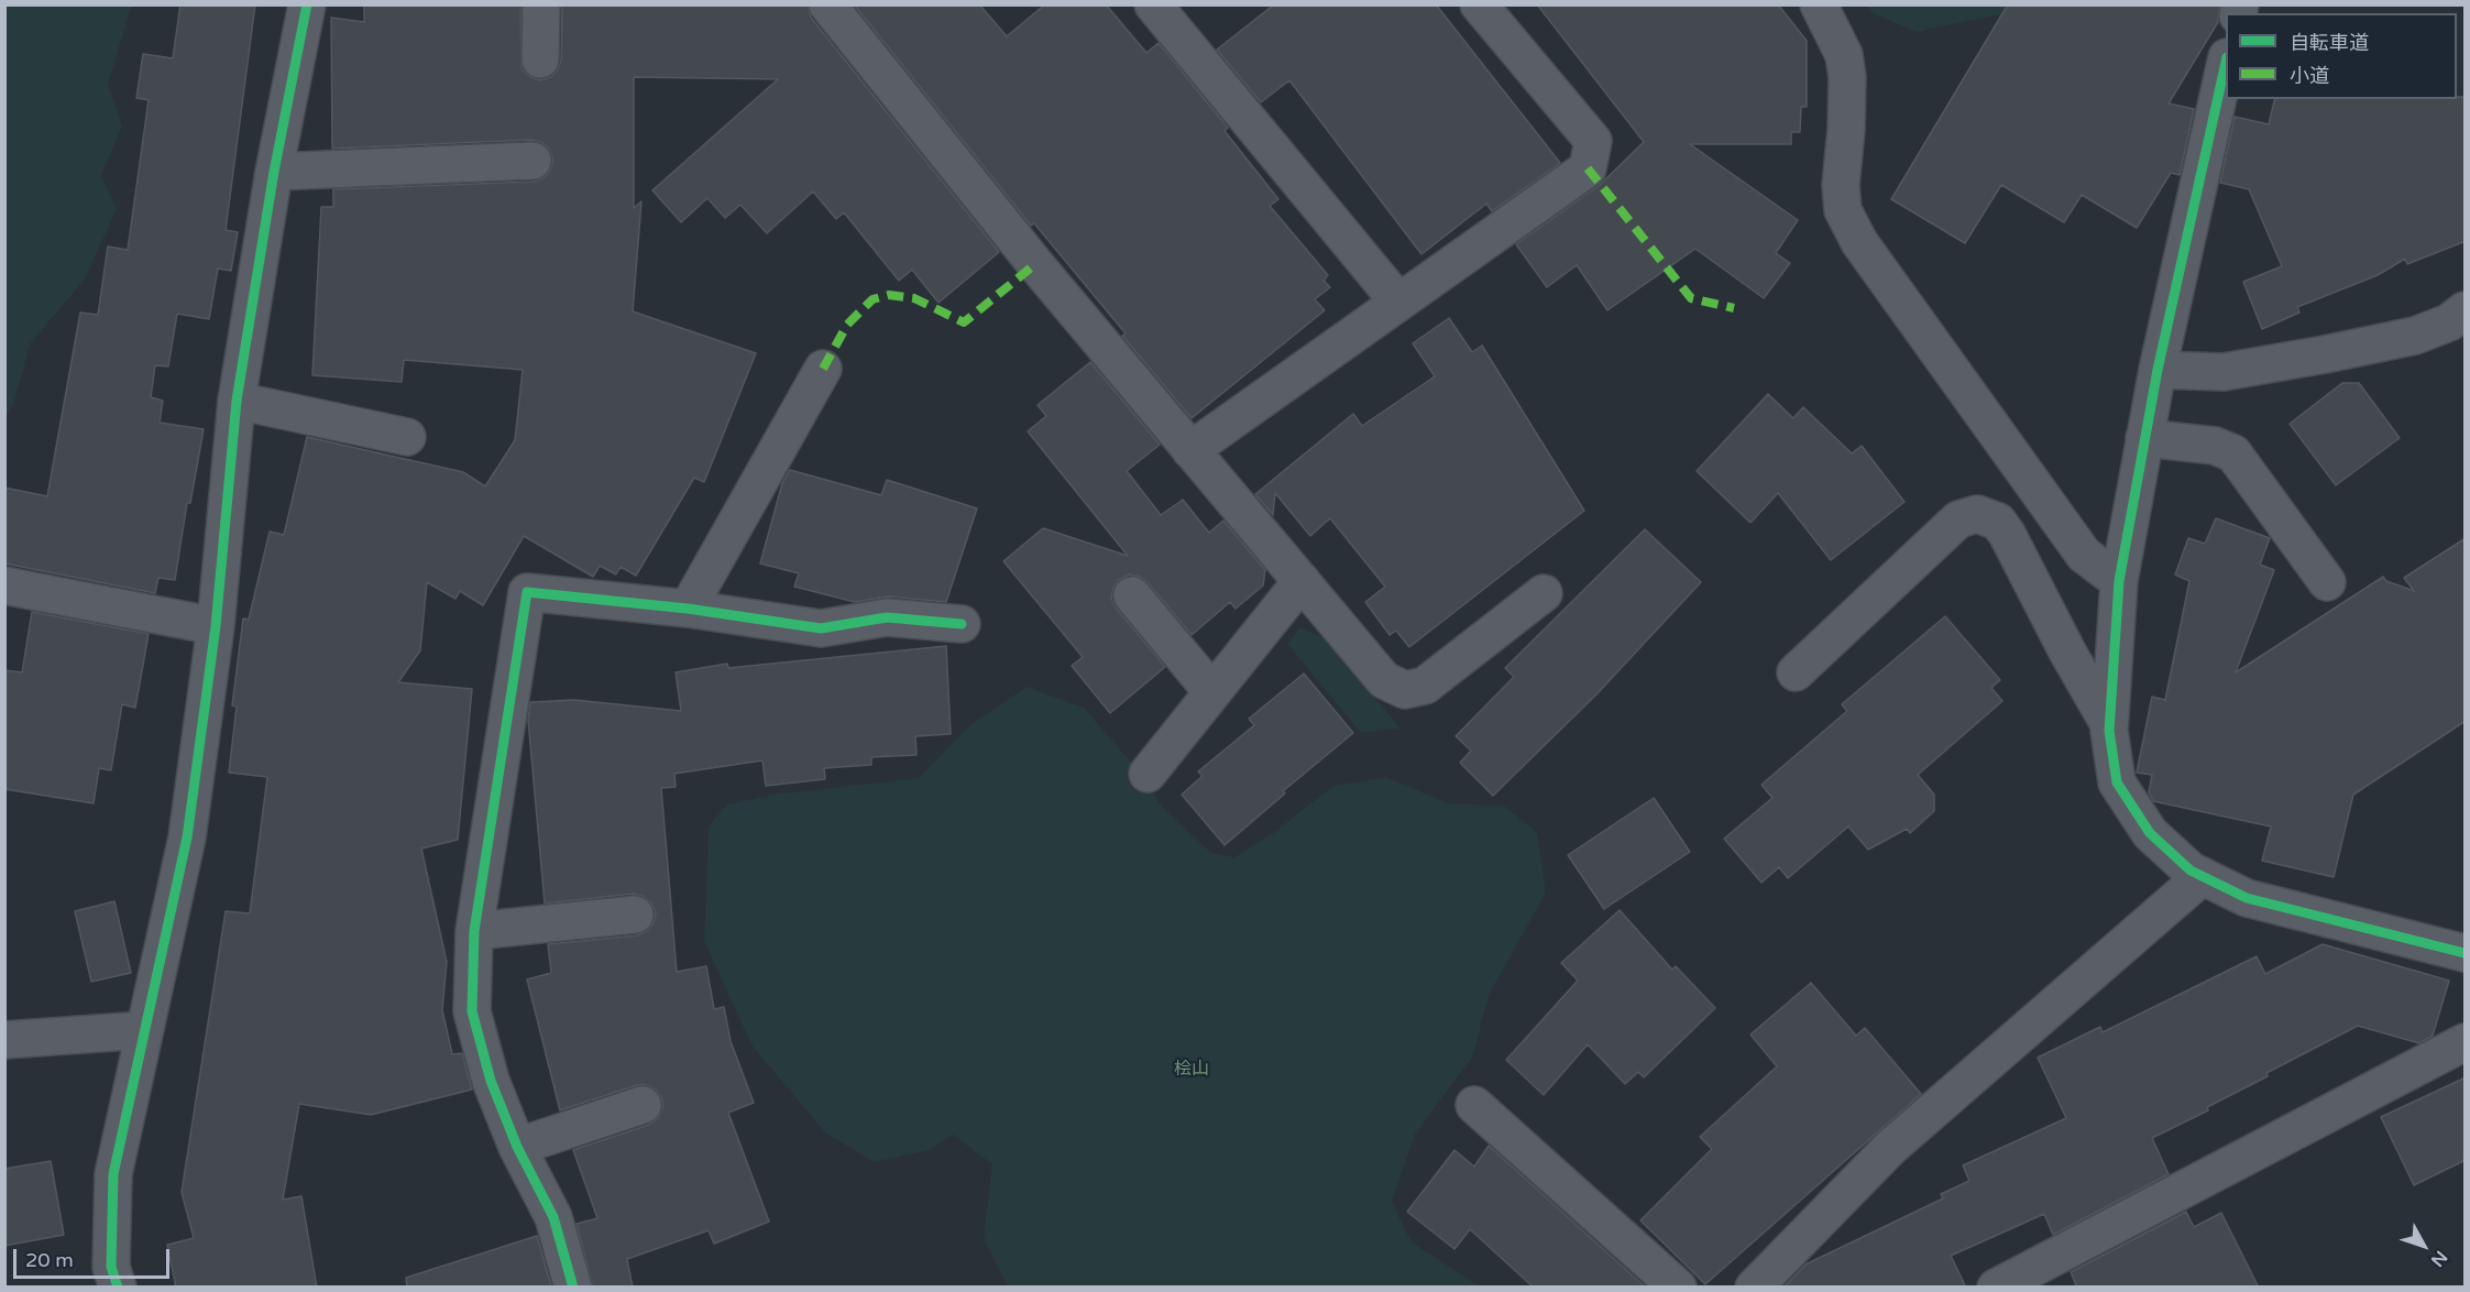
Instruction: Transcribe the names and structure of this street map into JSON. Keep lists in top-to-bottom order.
{
  "parks": ["桧山"],
  "legend": ["自転車道", "小道"],
  "scale_bar": "20 m",
  "north": "bottom right"
}
